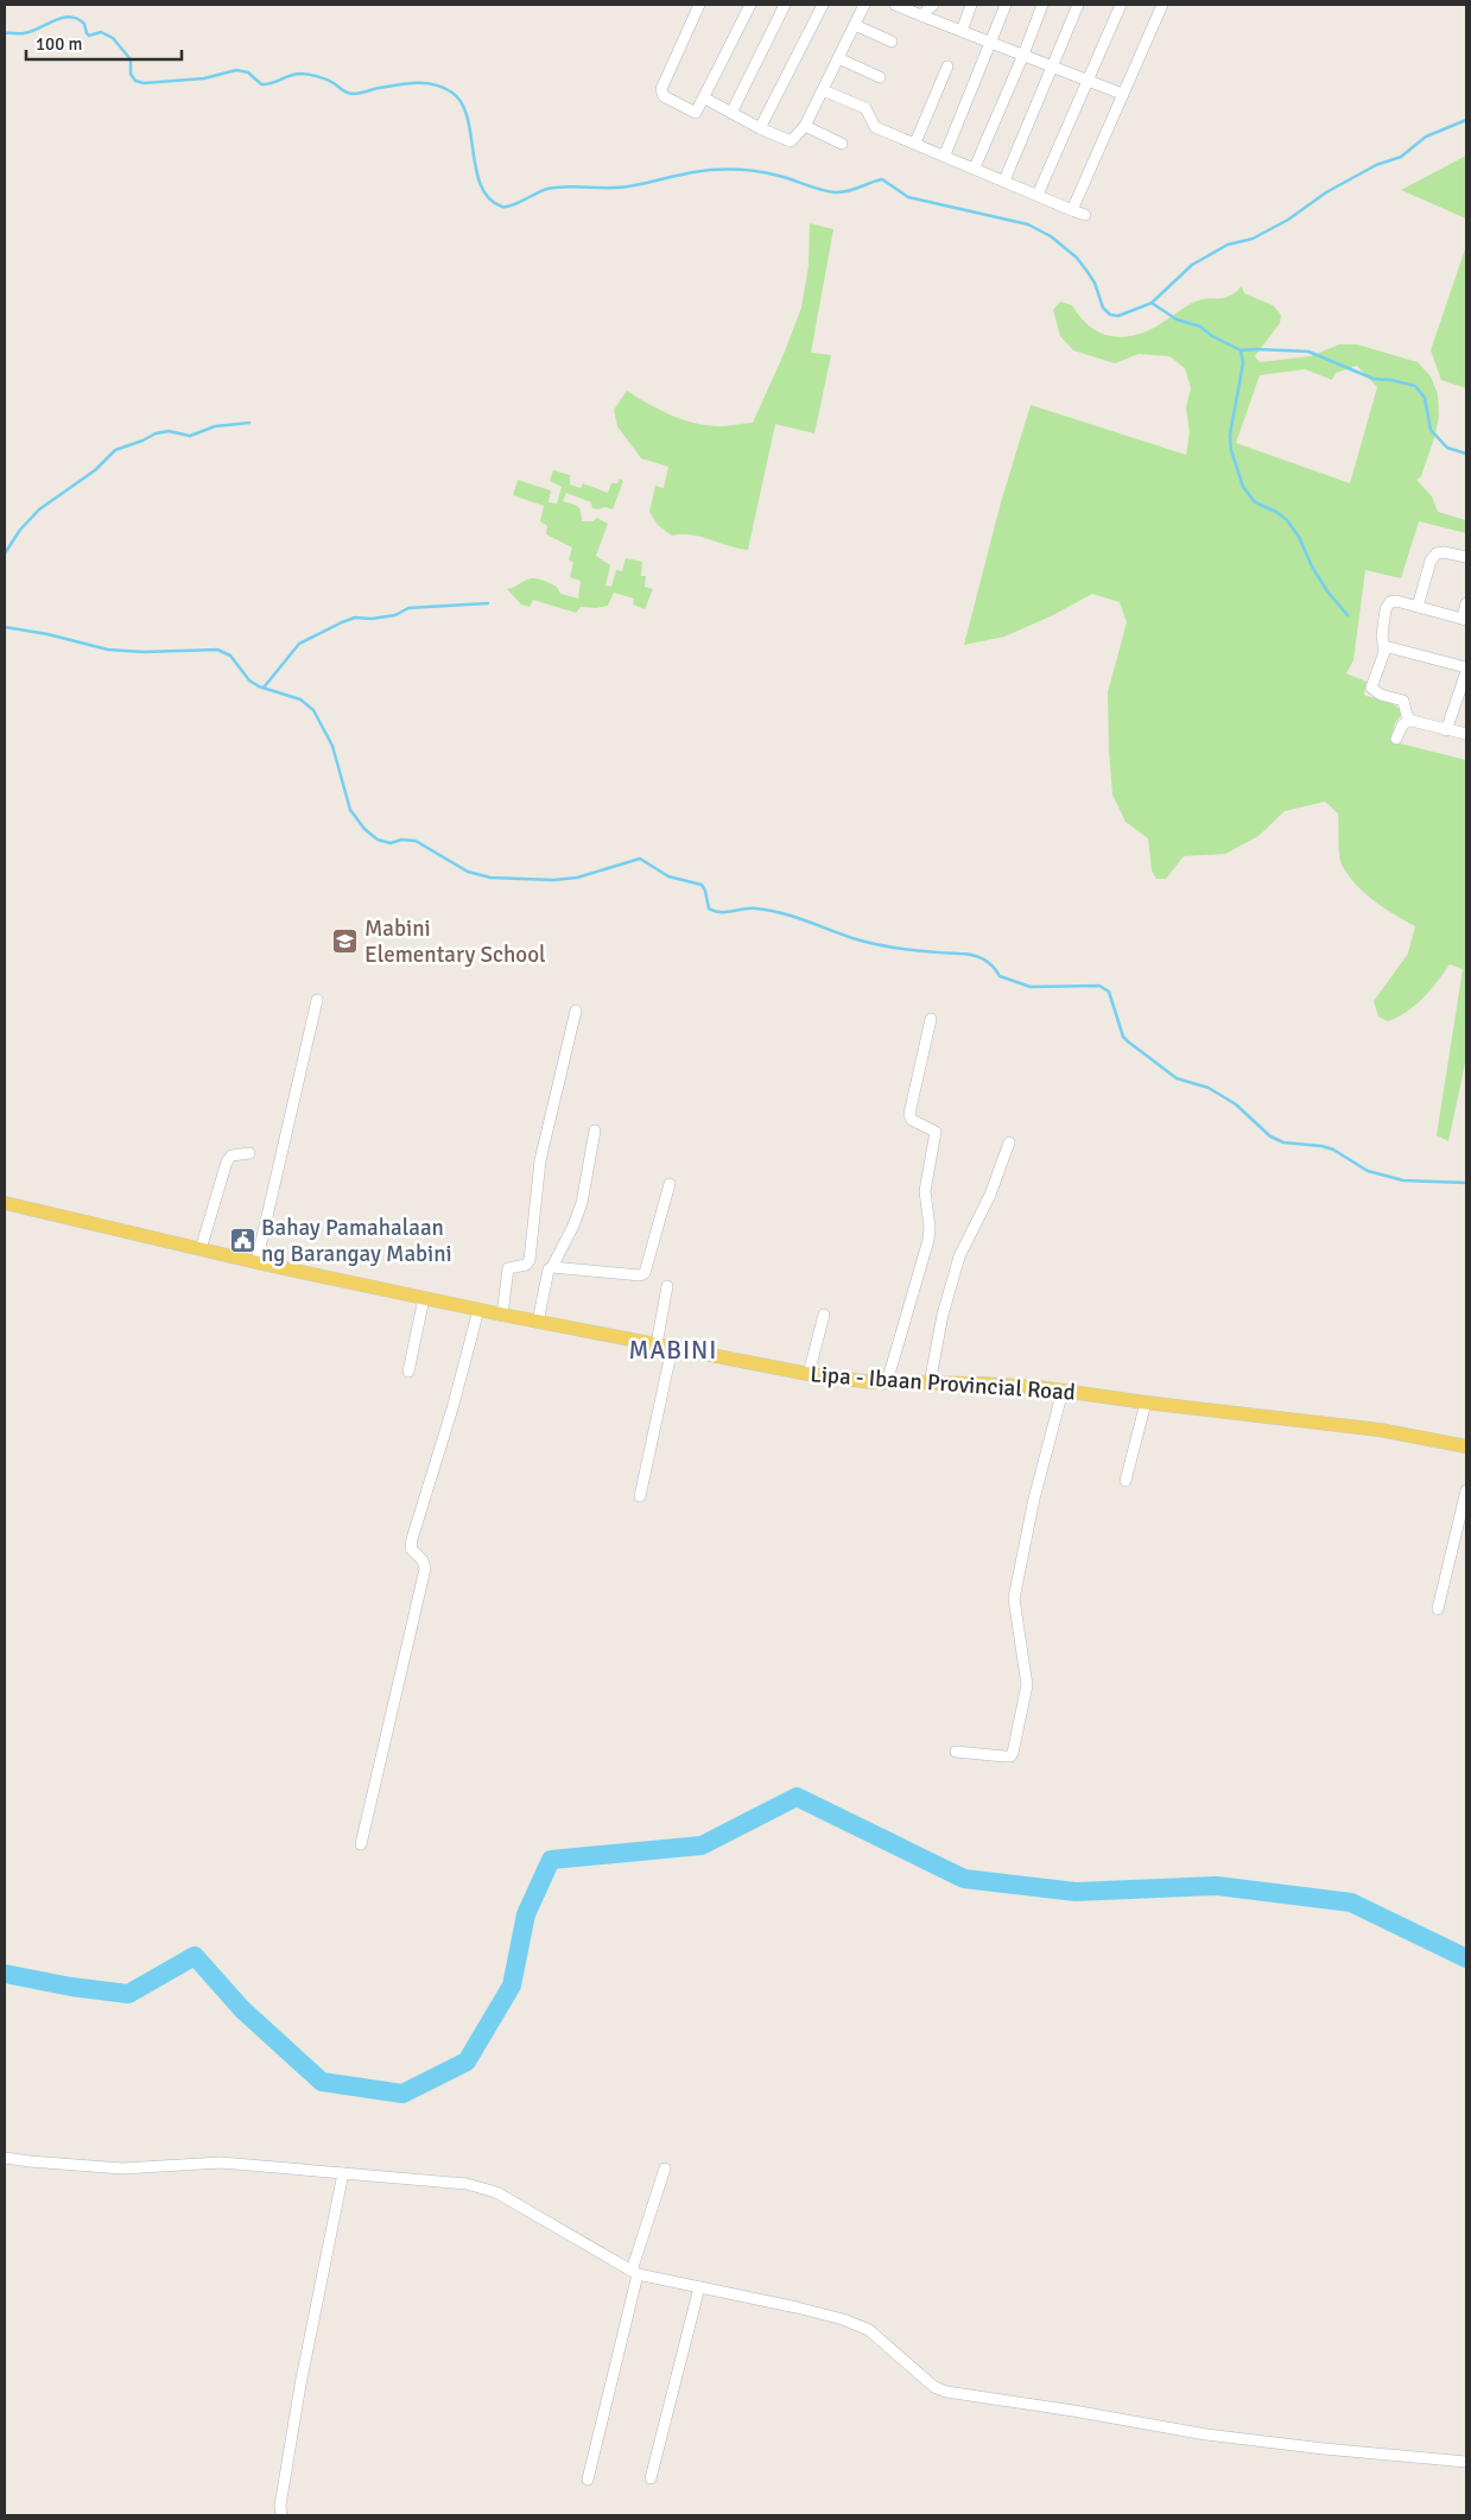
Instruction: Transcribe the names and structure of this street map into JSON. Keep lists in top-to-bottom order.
{
  "streets": {
    "main road": ["Lipa - Ibaan Provincial Road"]
  },
  "districts": ["MABINI"],
  "places": {
    "school or university": ["Mabini Elementary School"],
    "public building": ["Bahay Pamahalaan ng Barangay Mabini"]
  },
  "scale_bar": "100 m"
}
